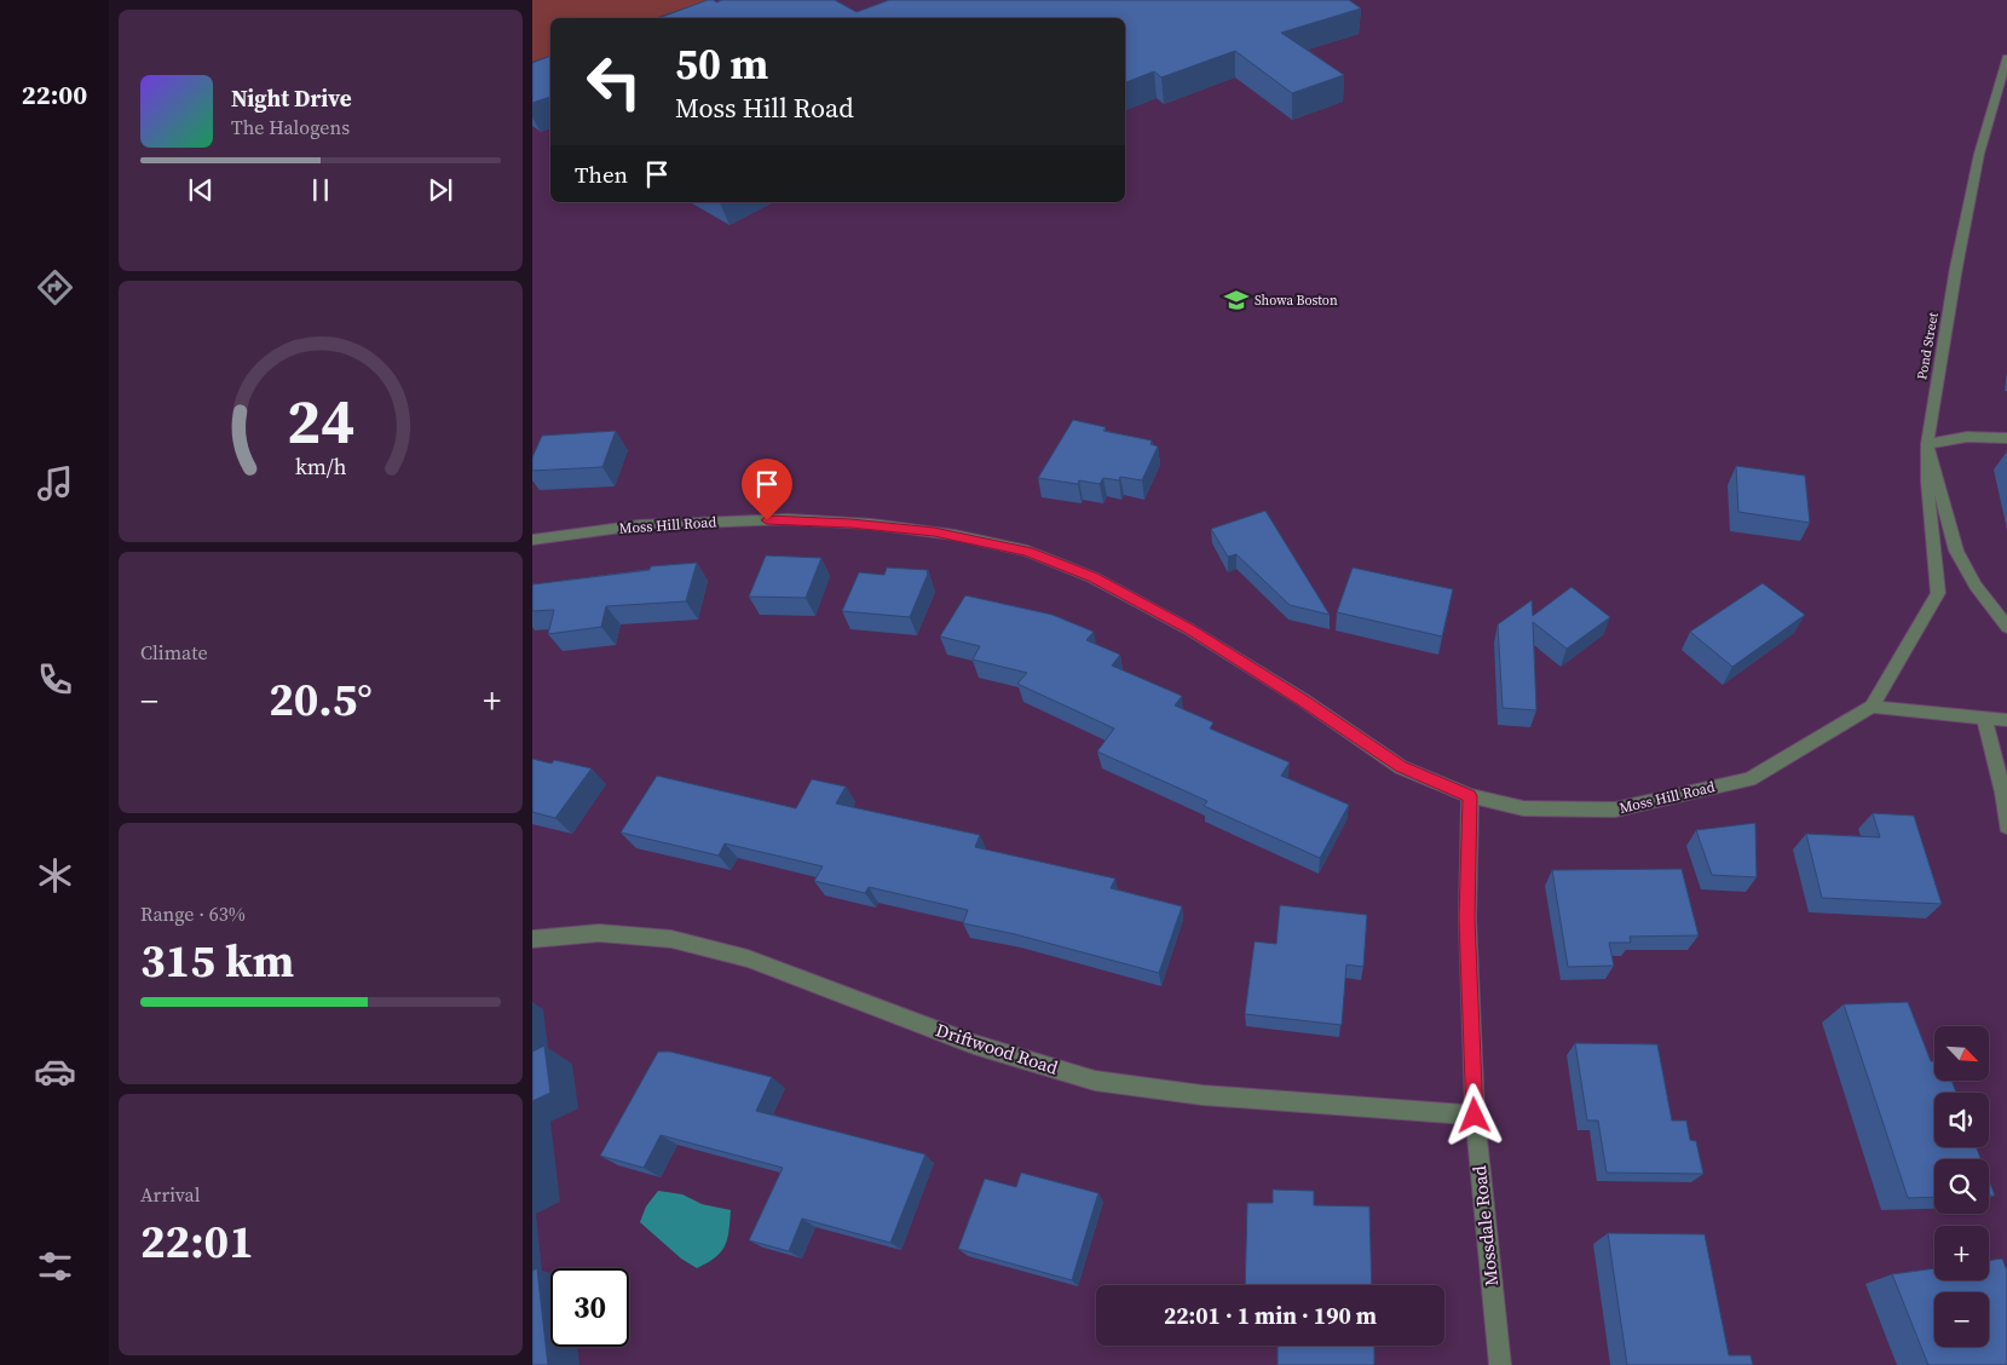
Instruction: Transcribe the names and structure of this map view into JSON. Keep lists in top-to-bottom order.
{
  "streets": {
    "street": [
      "Pond Street",
      "Moss Hill Road",
      "Driftwood Road",
      "Mossdale Road"
    ]
  },
  "crossings": [
    ["Pond Street", "Moss Hill Road"],
    ["Moss Hill Road", "Mossdale Road"],
    ["Driftwood Road", "Mossdale Road"]
  ],
  "places": {
    "school or university": ["Showa Boston"]
  },
  "north": "bottom right",
  "page": {
    "tabs": "22:00",
    "turn": ["50 m", "Moss Hill Road"],
    "song": ["Night Drive", "The Halogens"],
    "then": "Then",
    "tile": [
      "Climate",
      ["Range · 63%", "315 km"],
      ["Arrival", "22:01"]
    ],
    "heat": ["−", "20.5°", "+"],
    "map_buttons": ["+", "−"],
    "limit": "30",
    "trip": "22:01 · 1 min · 190 m",
    "gauge": ["24", "km/h"]
  }
}
